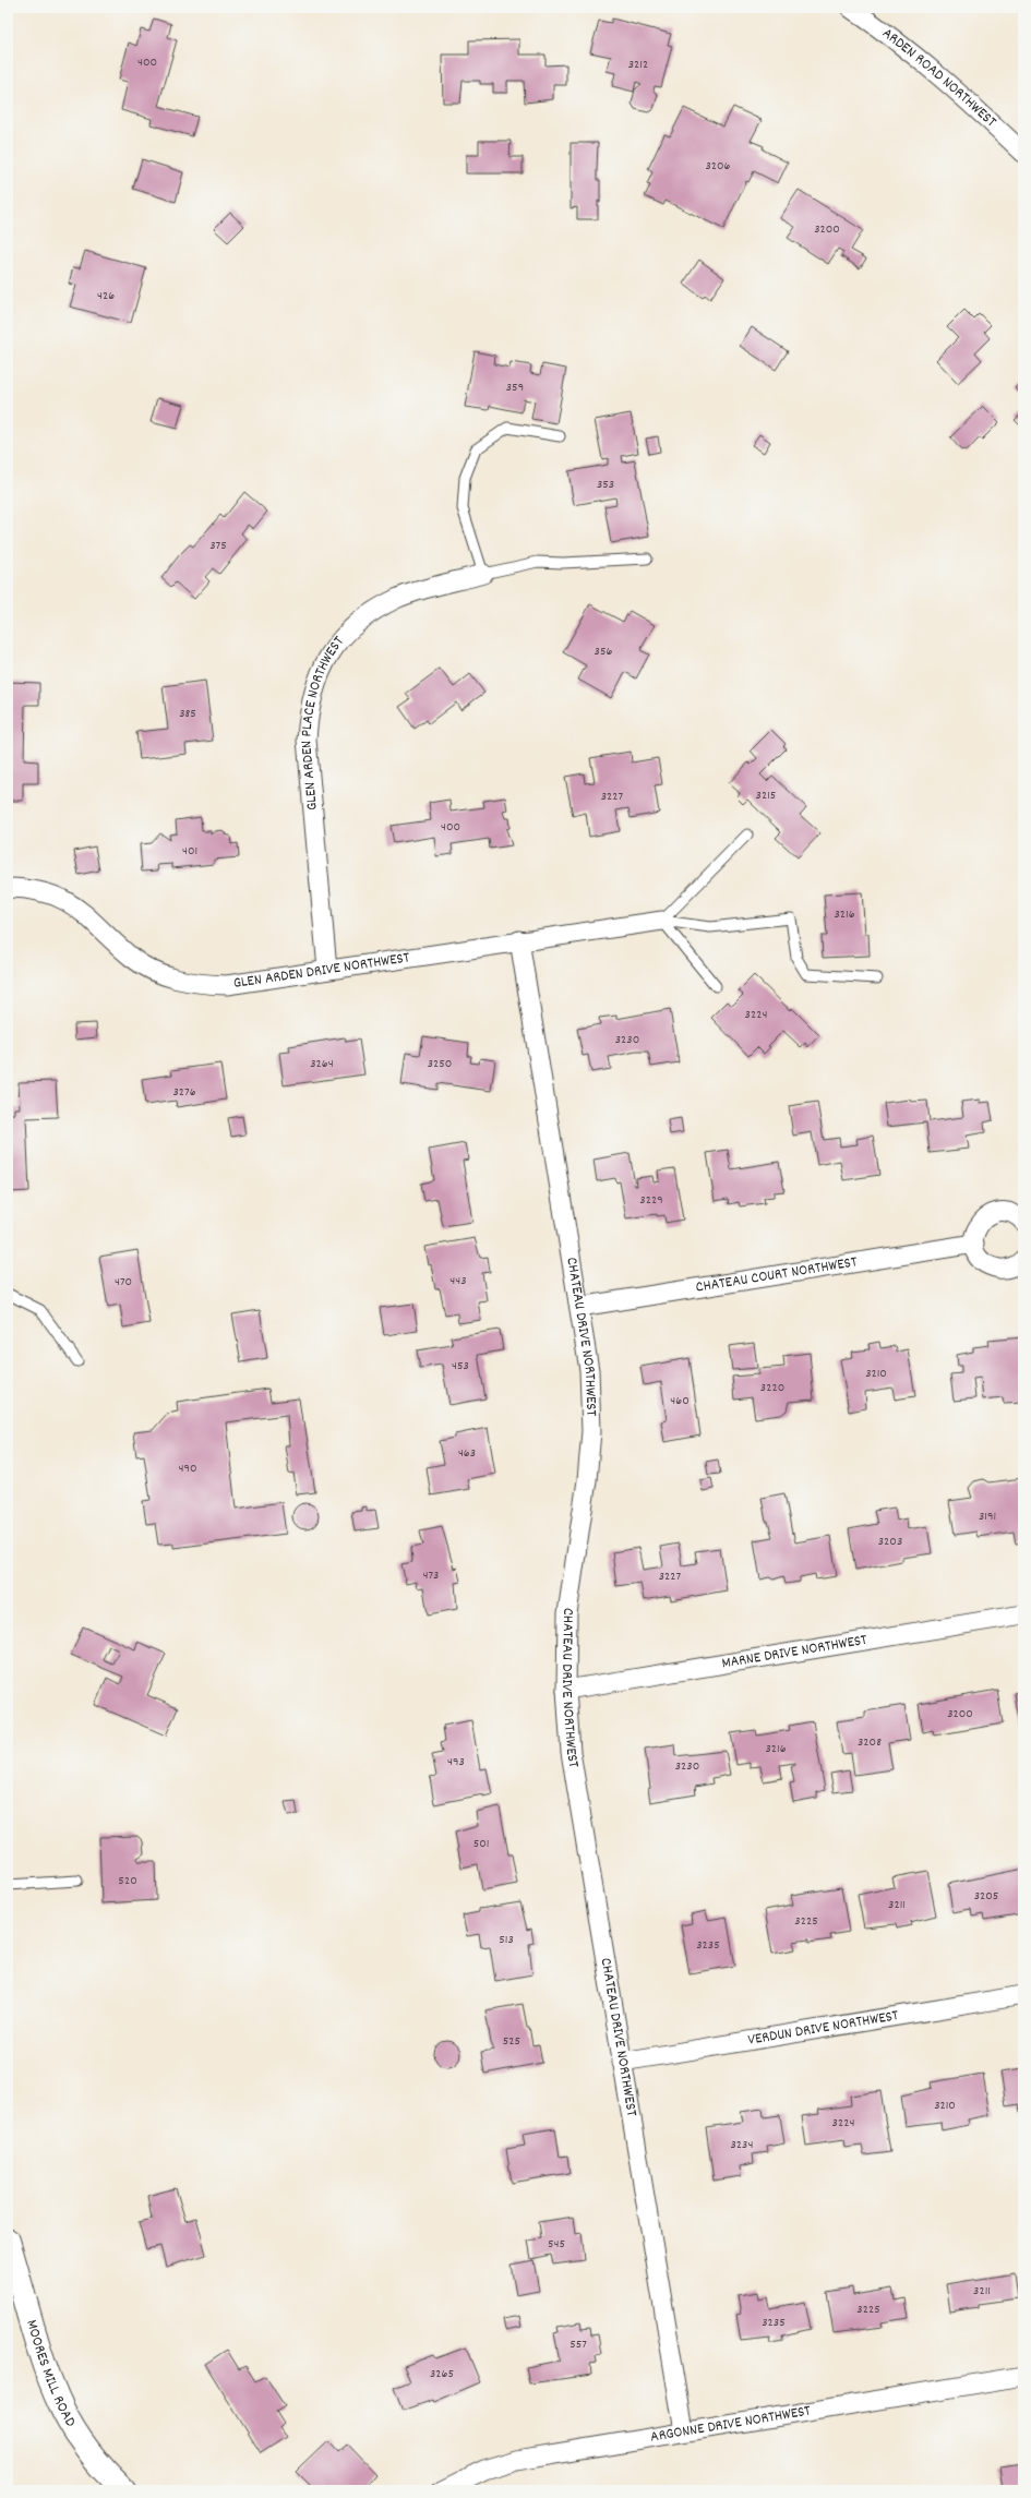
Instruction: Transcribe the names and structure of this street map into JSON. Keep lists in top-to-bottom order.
{
  "streets": {
    "street": [
      "ARDEN ROAD NORTHWEST",
      "GLEN ARDEN PLACE NORTHWEST",
      "GLEN ARDEN DRIVE NORTHWEST",
      "CHATEAU COURT NORTHWEST",
      "CHATEAU DRIVE NORTHWEST",
      "MARNE DRIVE NORTHWEST",
      "VERDUN DRIVE NORTHWEST",
      "MOORES MILL ROAD",
      "ARGONNE DRIVE NORTHWEST"
    ]
  },
  "crossings": [
    ["GLEN ARDEN PLACE NORTHWEST", "GLEN ARDEN DRIVE NORTHWEST"],
    ["GLEN ARDEN DRIVE NORTHWEST", "CHATEAU DRIVE NORTHWEST"],
    ["CHATEAU COURT NORTHWEST", "CHATEAU DRIVE NORTHWEST"],
    ["CHATEAU DRIVE NORTHWEST", "MARNE DRIVE NORTHWEST"],
    ["CHATEAU DRIVE NORTHWEST", "VERDUN DRIVE NORTHWEST"],
    ["CHATEAU DRIVE NORTHWEST", "ARGONNE DRIVE NORTHWEST"]
  ],
  "house_numbers": [
    "400",
    "3212",
    "3206",
    "3200",
    "426",
    "359",
    "353",
    "375",
    "356",
    "385",
    "3215",
    "3227",
    "400",
    "401",
    "3216",
    "3224",
    "3230",
    "3264",
    "3250",
    "3276",
    "3229",
    "443",
    "470",
    "453",
    "3210",
    "3220",
    "460",
    "463",
    "490",
    "3191",
    "3203",
    "473",
    "3227",
    "3200",
    "3208",
    "3216",
    "493",
    "3230",
    "501",
    "520",
    "3205",
    "3211",
    "3225",
    "513",
    "3235",
    "525",
    "3210",
    "3224",
    "3234",
    "545",
    "3211",
    "3225",
    "3235",
    "557",
    "3265"
  ]
}
